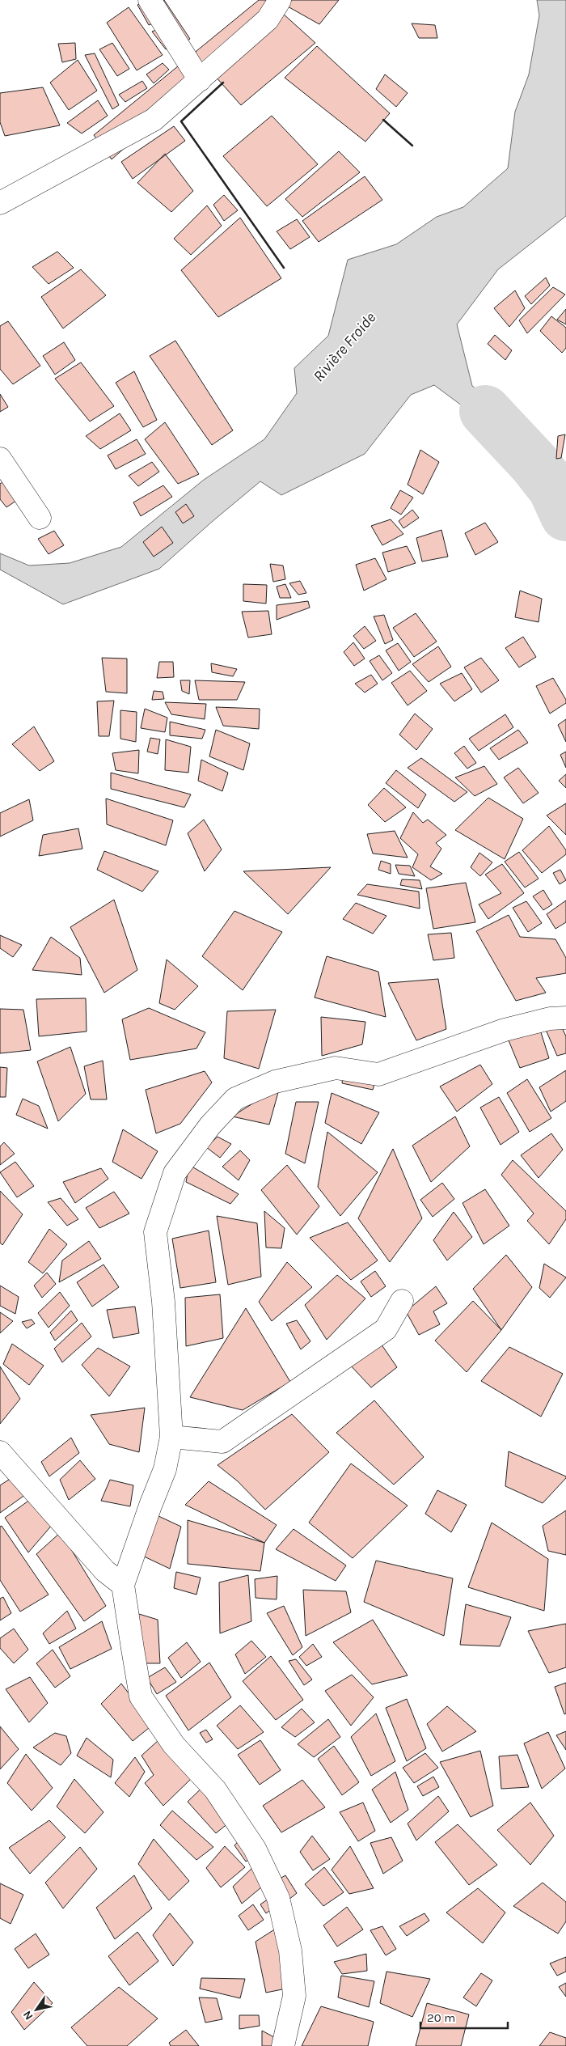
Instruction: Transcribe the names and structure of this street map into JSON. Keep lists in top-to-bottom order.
{
  "water": ["Rivière Froide"],
  "scale_bar": "20 m",
  "north": "bottom left"
}
